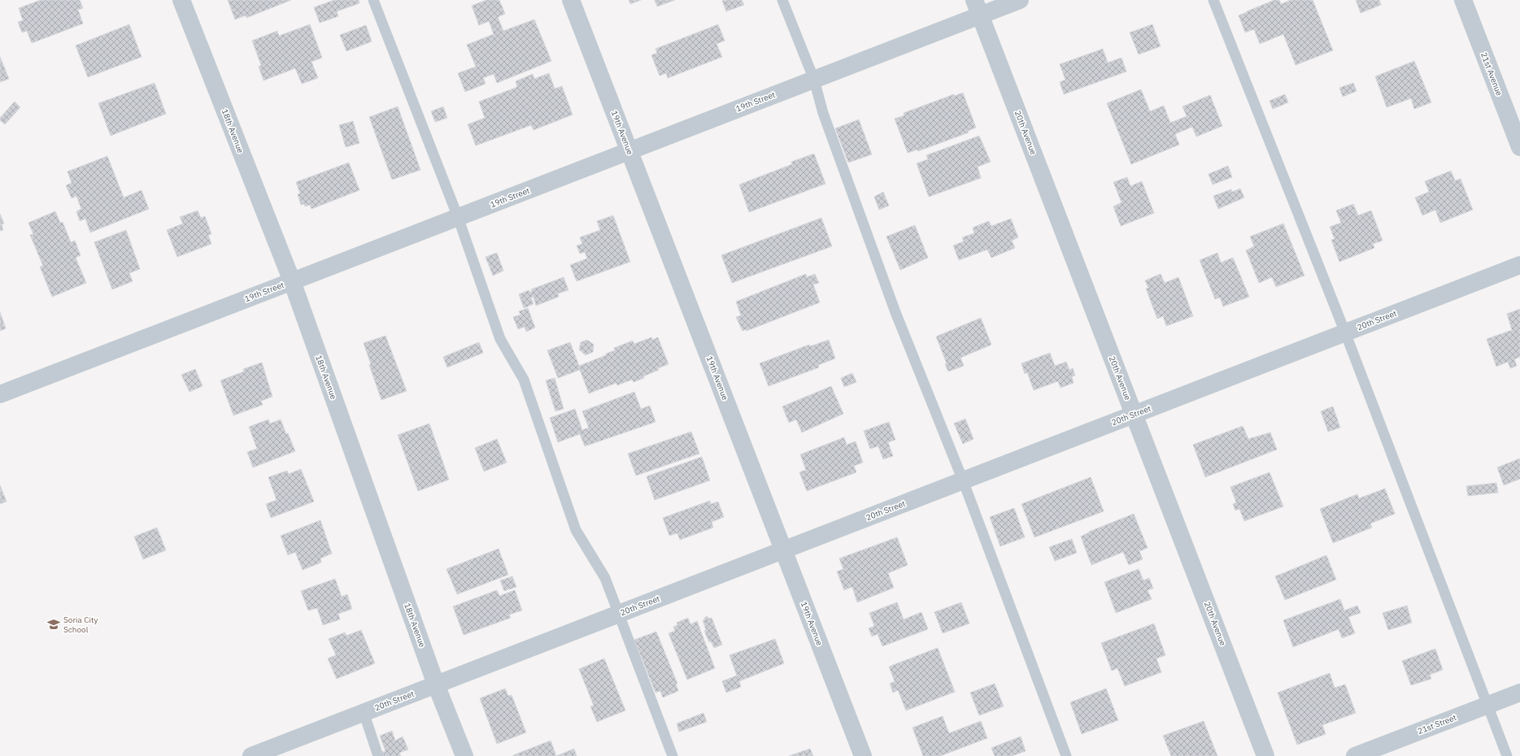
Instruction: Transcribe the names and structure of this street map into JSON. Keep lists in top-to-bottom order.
{
  "streets": {
    "street": [
      "21st Avenue",
      "19th Street",
      "18th Avenue",
      "19th Avenue",
      "20th Avenue",
      "20th Street",
      "21st Street"
    ]
  },
  "crossings": [
    ["19th Street", "18th Avenue"],
    ["19th Street", "19th Avenue"],
    ["19th Street", "20th Avenue"],
    ["18th Avenue", "20th Street"],
    ["19th Avenue", "20th Street"],
    ["20th Avenue", "20th Street"]
  ],
  "places": {
    "school or university": ["Soria City School"]
  }
}
